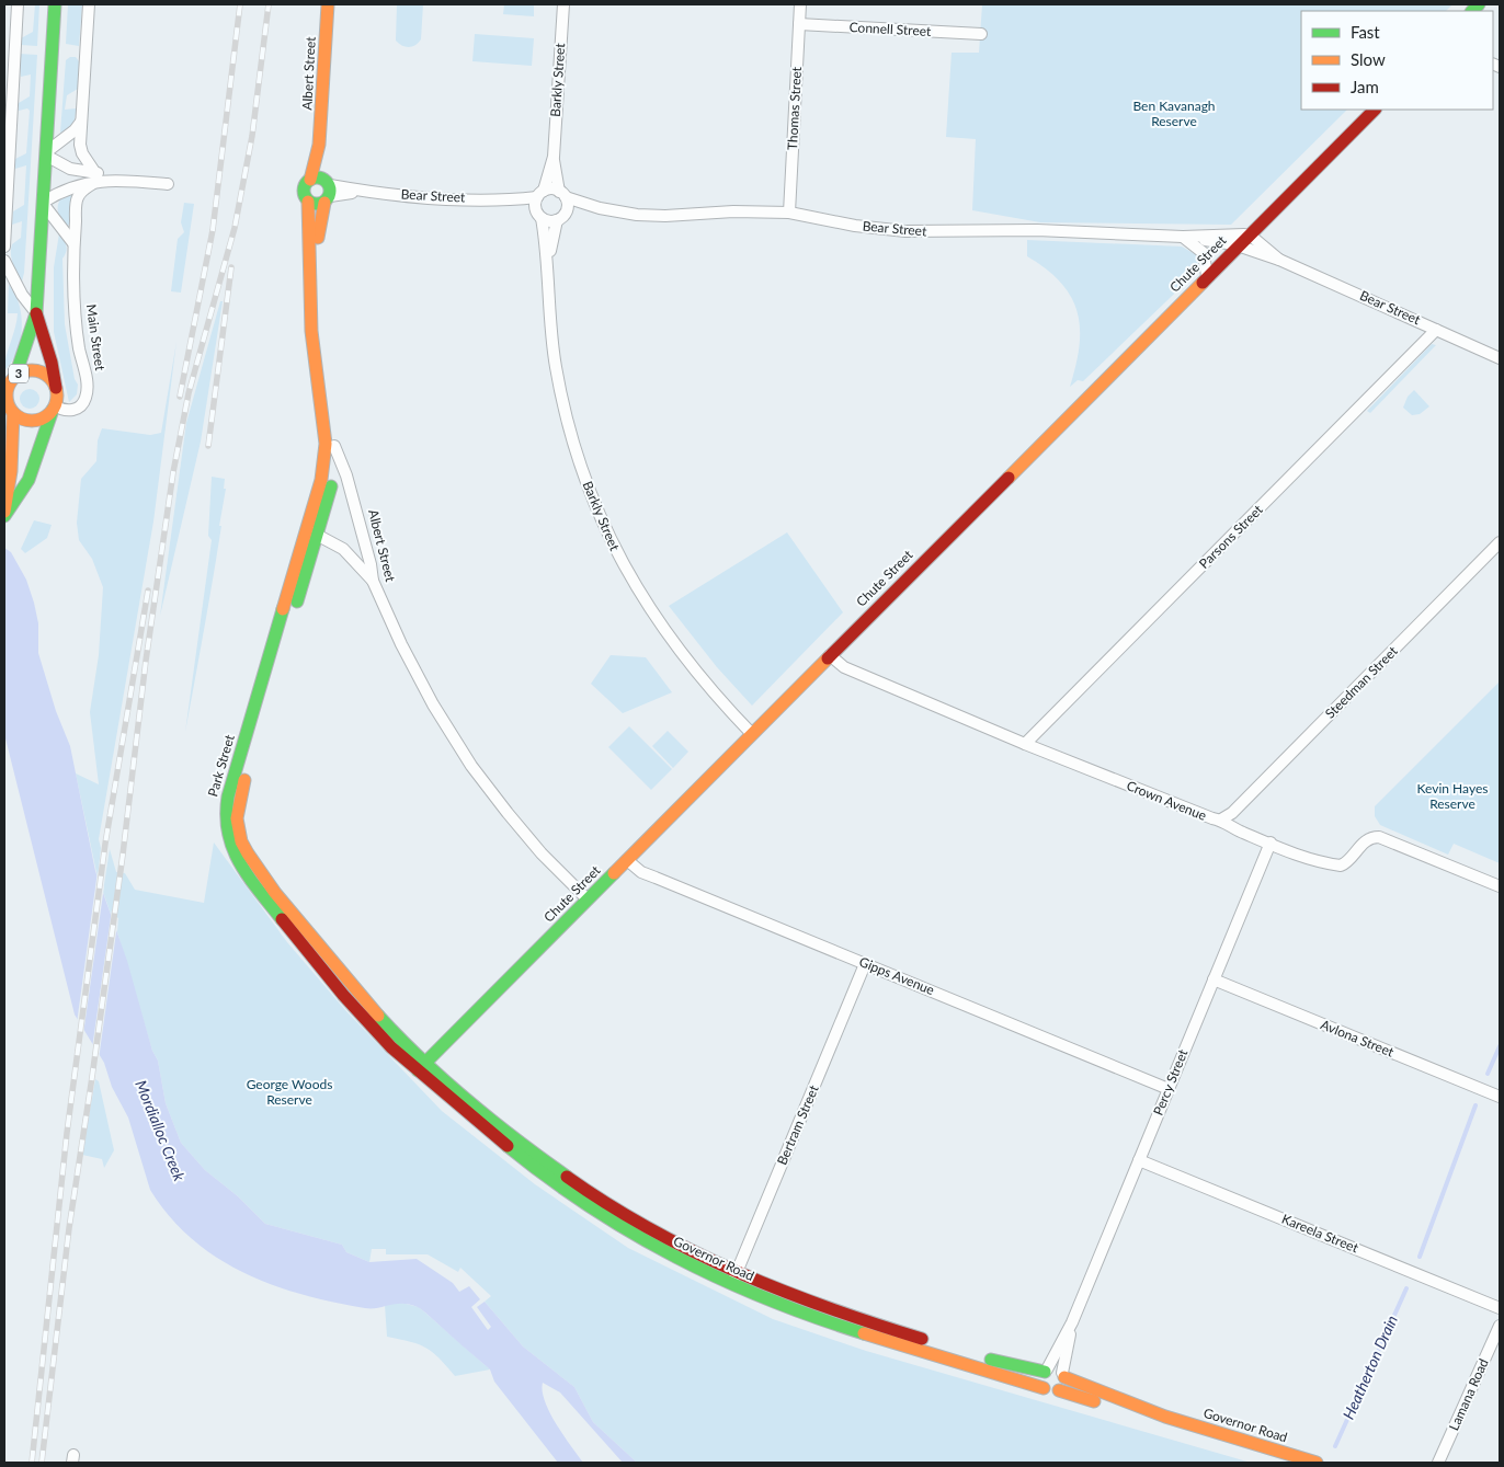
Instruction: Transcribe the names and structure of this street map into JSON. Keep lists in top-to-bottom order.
{
  "streets": {
    "main road": [
      "Albert Street",
      "Chute Street",
      "3",
      "Park Street",
      "Governor Road"
    ],
    "street": [
      "Connell Street",
      "Barkly Street",
      "Thomas Street",
      "Bear Street",
      "Main Street",
      "Parsons Street",
      "Steedman Street",
      "Crown Avenue",
      "Gipps Avenue",
      "Avlona Street",
      "Percy Street",
      "Bertram Street",
      "Kareela Street",
      "Lamana Road"
    ]
  },
  "crossings": [
    ["Connell Street", "Thomas Street"],
    ["Albert Street", "Bear Street"],
    ["Albert Street", "Chute Street"],
    ["Albert Street", "Park Street"],
    ["Barkly Street", "Bear Street"],
    ["Barkly Street", "Chute Street"],
    ["Thomas Street", "Bear Street"],
    ["Bear Street", "Chute Street"],
    ["Bear Street", "Parsons Street"],
    ["Chute Street", "Park Street"],
    ["Chute Street", "Crown Avenue"],
    ["Chute Street", "Gipps Avenue"],
    ["Chute Street", "Governor Road"],
    ["Main Street", "3"],
    ["Parsons Street", "Crown Avenue"],
    ["Steedman Street", "Crown Avenue"],
    ["Park Street", "Governor Road"],
    ["Crown Avenue", "Percy Street"],
    ["Gipps Avenue", "Percy Street"],
    ["Gipps Avenue", "Bertram Street"],
    ["Avlona Street", "Percy Street"],
    ["Percy Street", "Kareela Street"],
    ["Percy Street", "Governor Road"],
    ["Bertram Street", "Governor Road"]
  ],
  "water": ["Mordialloc Creek", "Heatherton Drain"],
  "parks": ["Ben Kavanagh Reserve", "Kevin Hayes Reserve", "George Woods Reserve"],
  "legend": ["Fast", "Slow", "Jam"]
}
